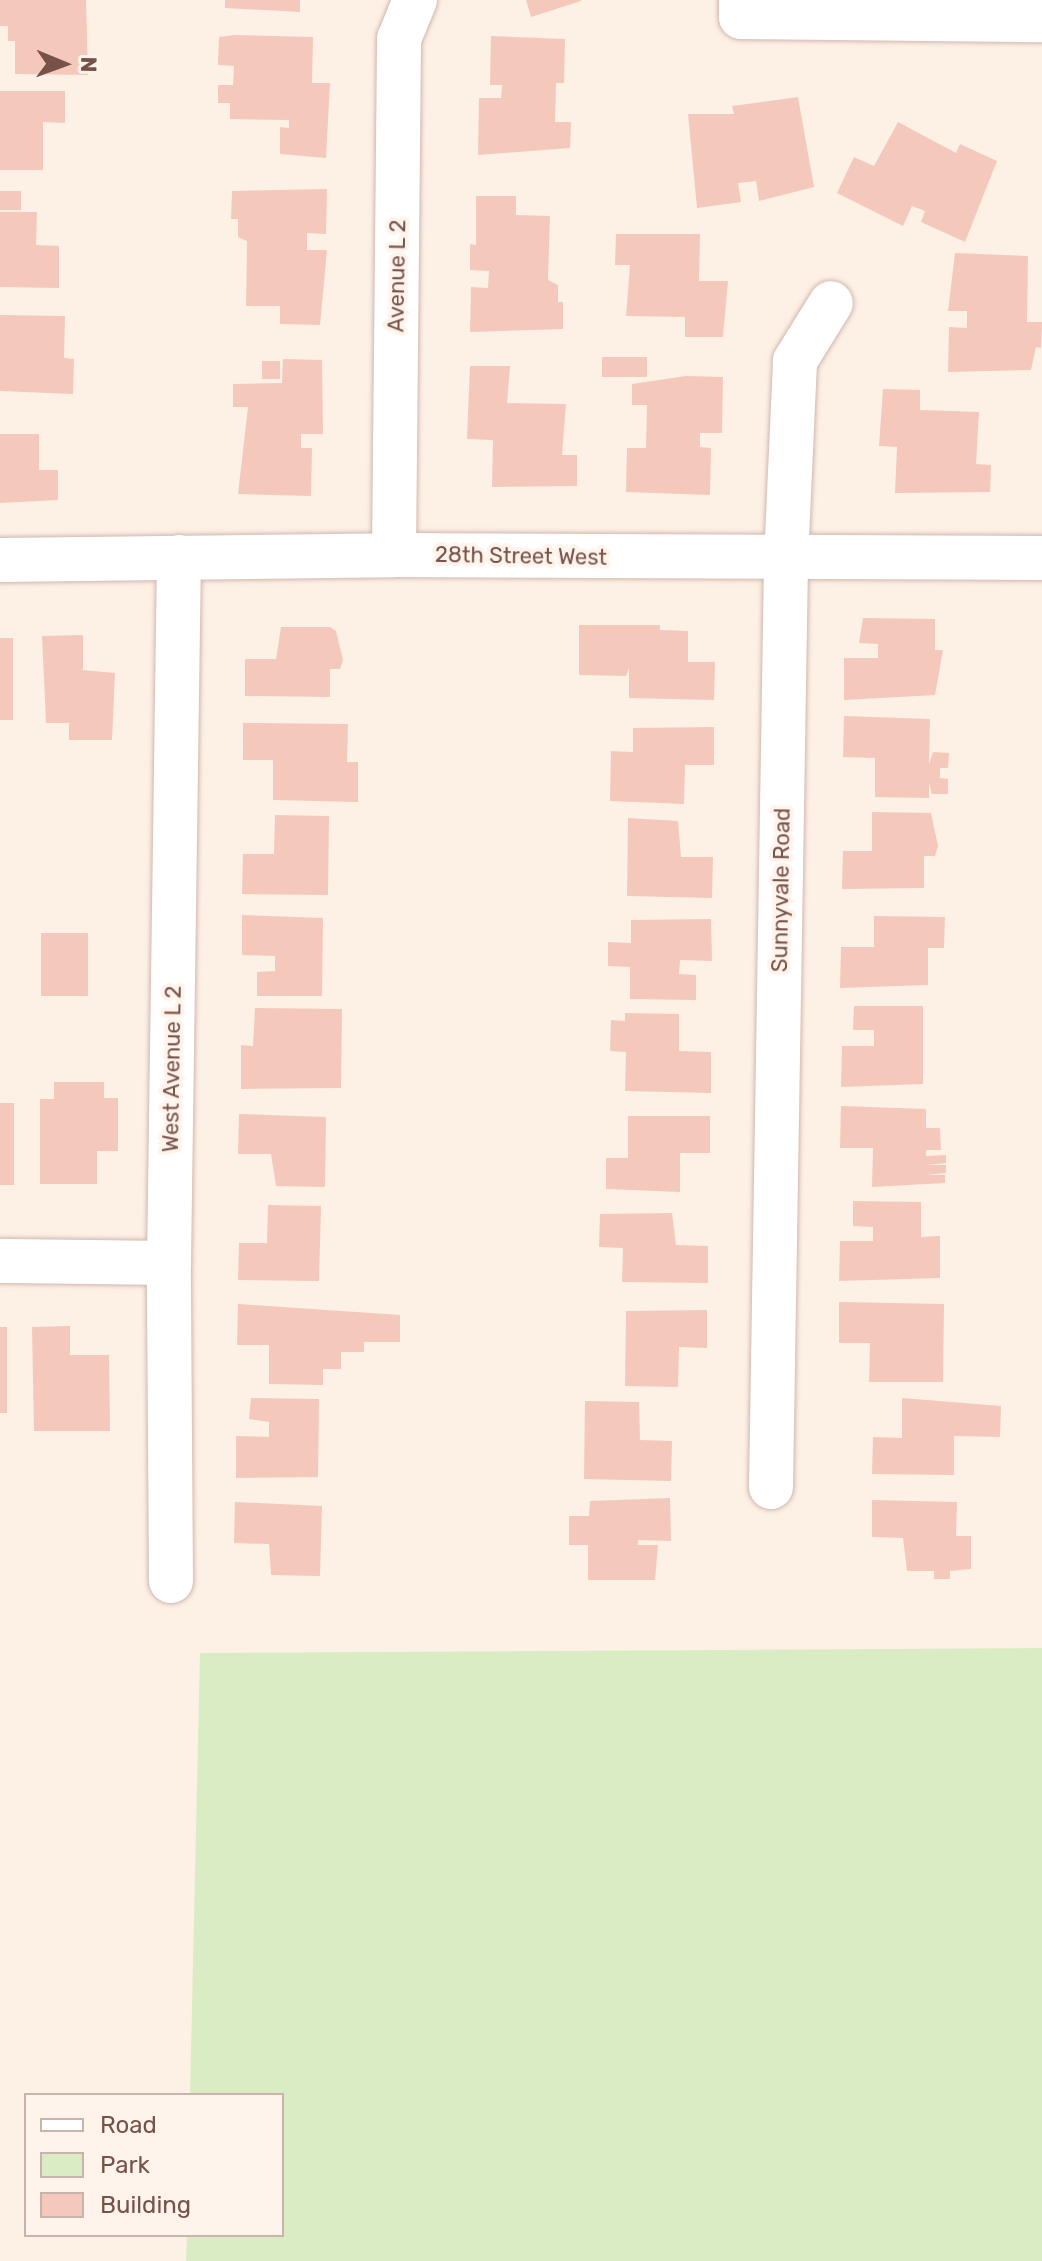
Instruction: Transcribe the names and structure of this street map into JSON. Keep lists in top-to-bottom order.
{
  "streets": {
    "street": [
      "Avenue L 2",
      "28th Street West",
      "Sunnyvale Road",
      "West Avenue L 2"
    ]
  },
  "crossings": [
    ["Avenue L 2", "28th Street West"],
    ["28th Street West", "Sunnyvale Road"],
    ["28th Street West", "West Avenue L 2"]
  ],
  "legend": ["Road", "Park", "Building"],
  "north": "right"
}
